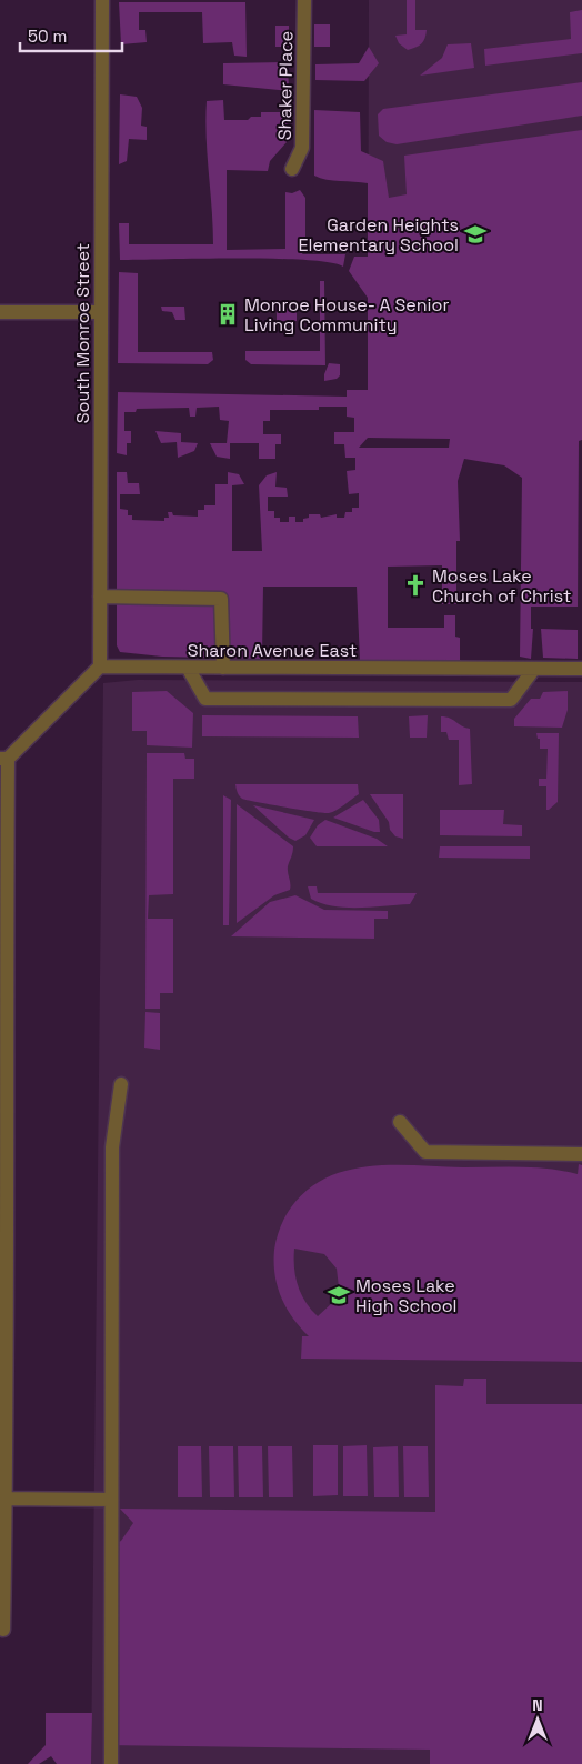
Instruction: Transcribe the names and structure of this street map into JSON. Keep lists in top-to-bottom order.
{
  "streets": {
    "street": ["Shaker Place", "South Monroe Street", "Sharon Avenue East"]
  },
  "crossings": [
    ["South Monroe Street", "Sharon Avenue East"]
  ],
  "places": {
    "school or university": ["Garden Heights Elementary School", "Moses Lake High School"],
    "building": ["Monroe House- A Senior Living Community"],
    "church": ["Moses Lake Church of Christ"]
  },
  "scale_bar": "50 m",
  "north": "top"
}
